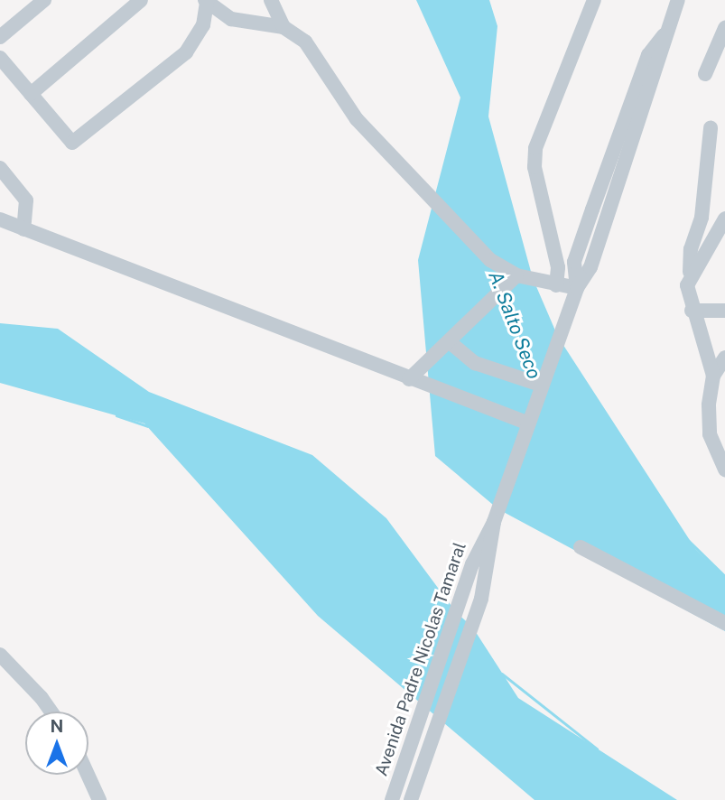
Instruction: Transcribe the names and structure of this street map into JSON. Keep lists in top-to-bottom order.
{
  "streets": {
    "street": ["Avenida Padre Nicolas Tamaral"]
  },
  "water": ["A. Salto Seco"],
  "north": "top"
}
